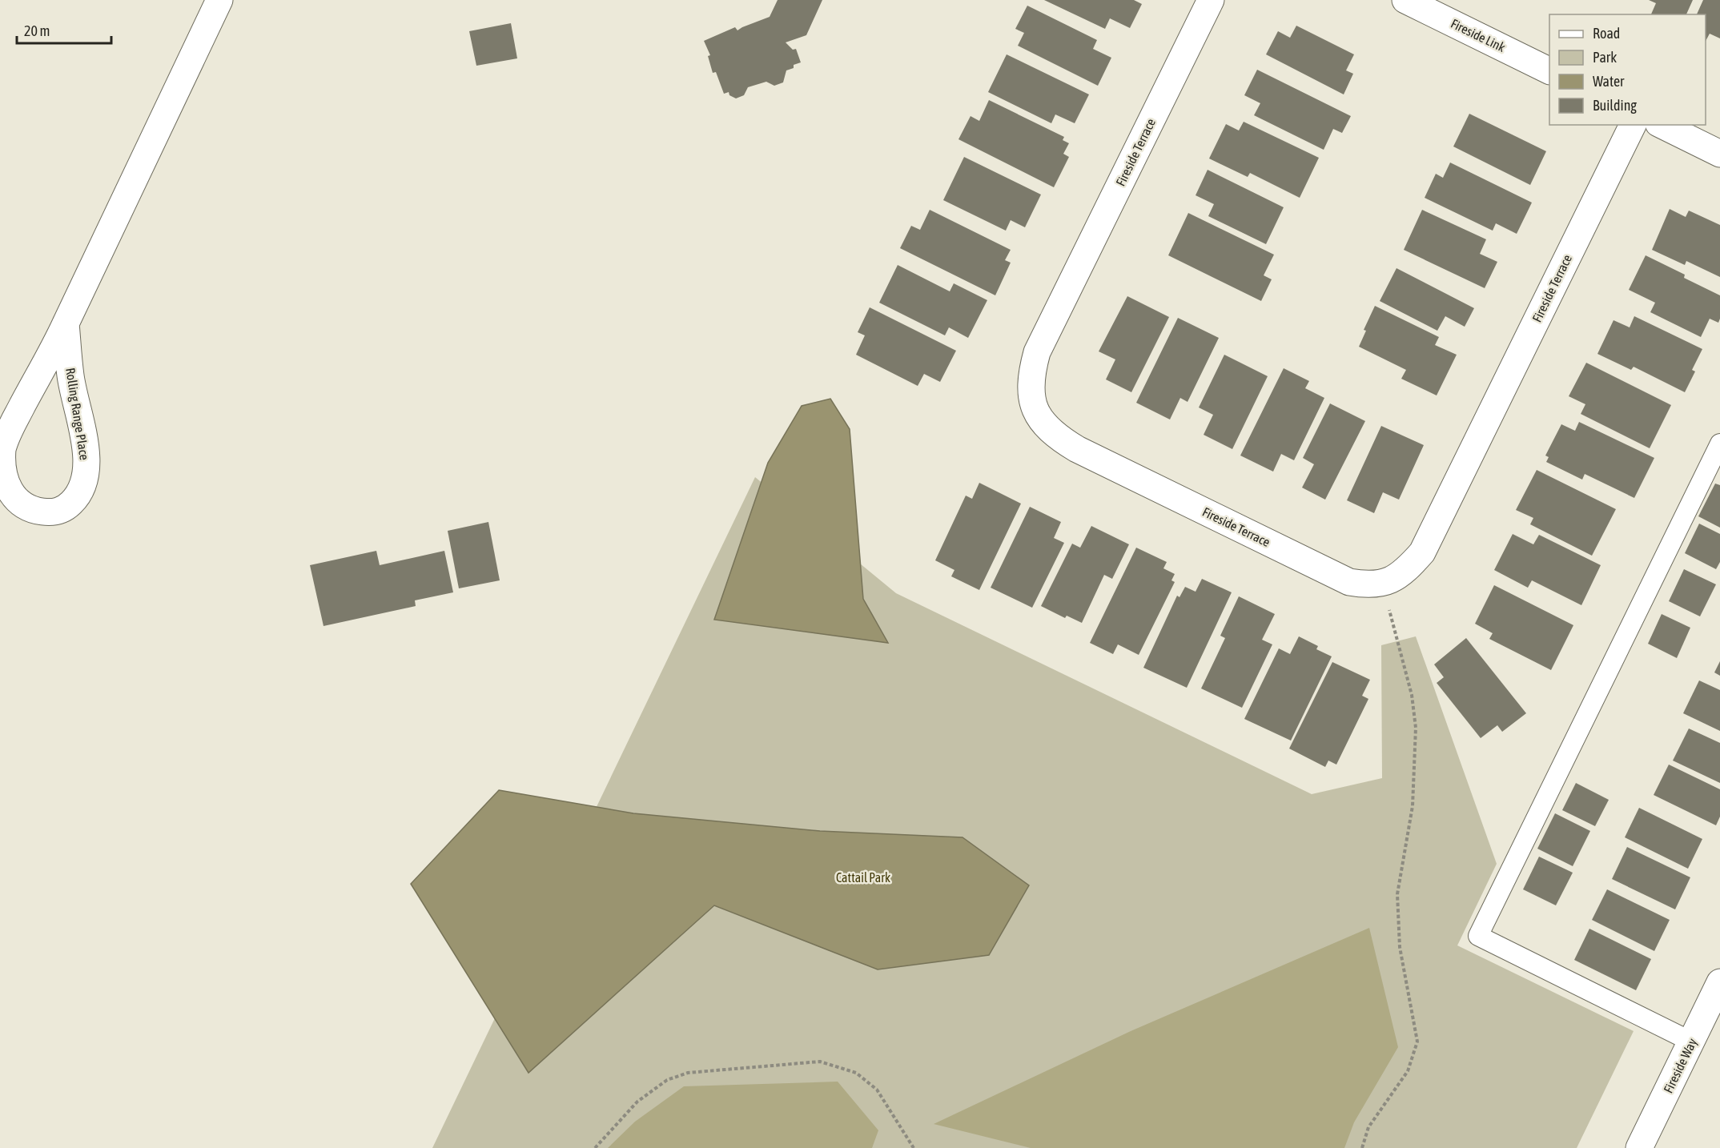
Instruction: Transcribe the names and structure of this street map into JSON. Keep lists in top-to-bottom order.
{
  "streets": {
    "street": [
      "Fireside Link",
      "Fireside Terrace",
      "Rolling Range Place",
      "Fireside Way"
    ]
  },
  "parks": ["Cattail Park"],
  "legend": [
    "Road",
    "Park",
    "Water",
    "Building"
  ],
  "scale_bar": "20 m"
}
